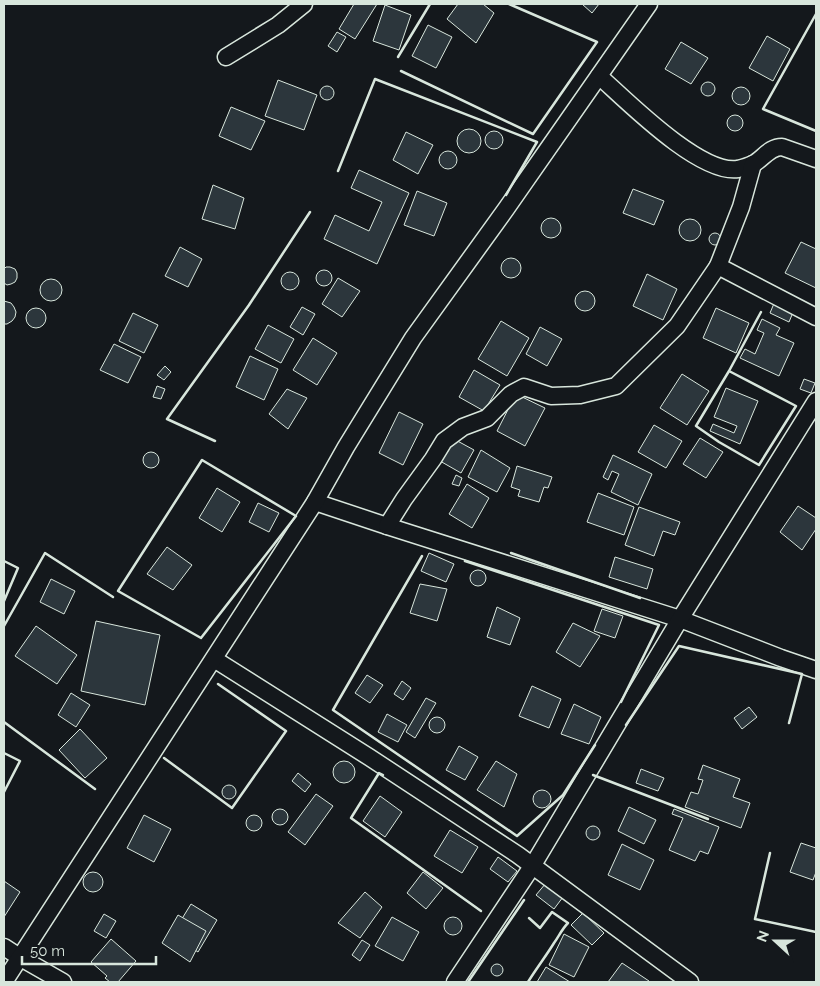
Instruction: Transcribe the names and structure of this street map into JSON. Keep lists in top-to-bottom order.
{
  "scale_bar": "50 m",
  "north": "left"
}
